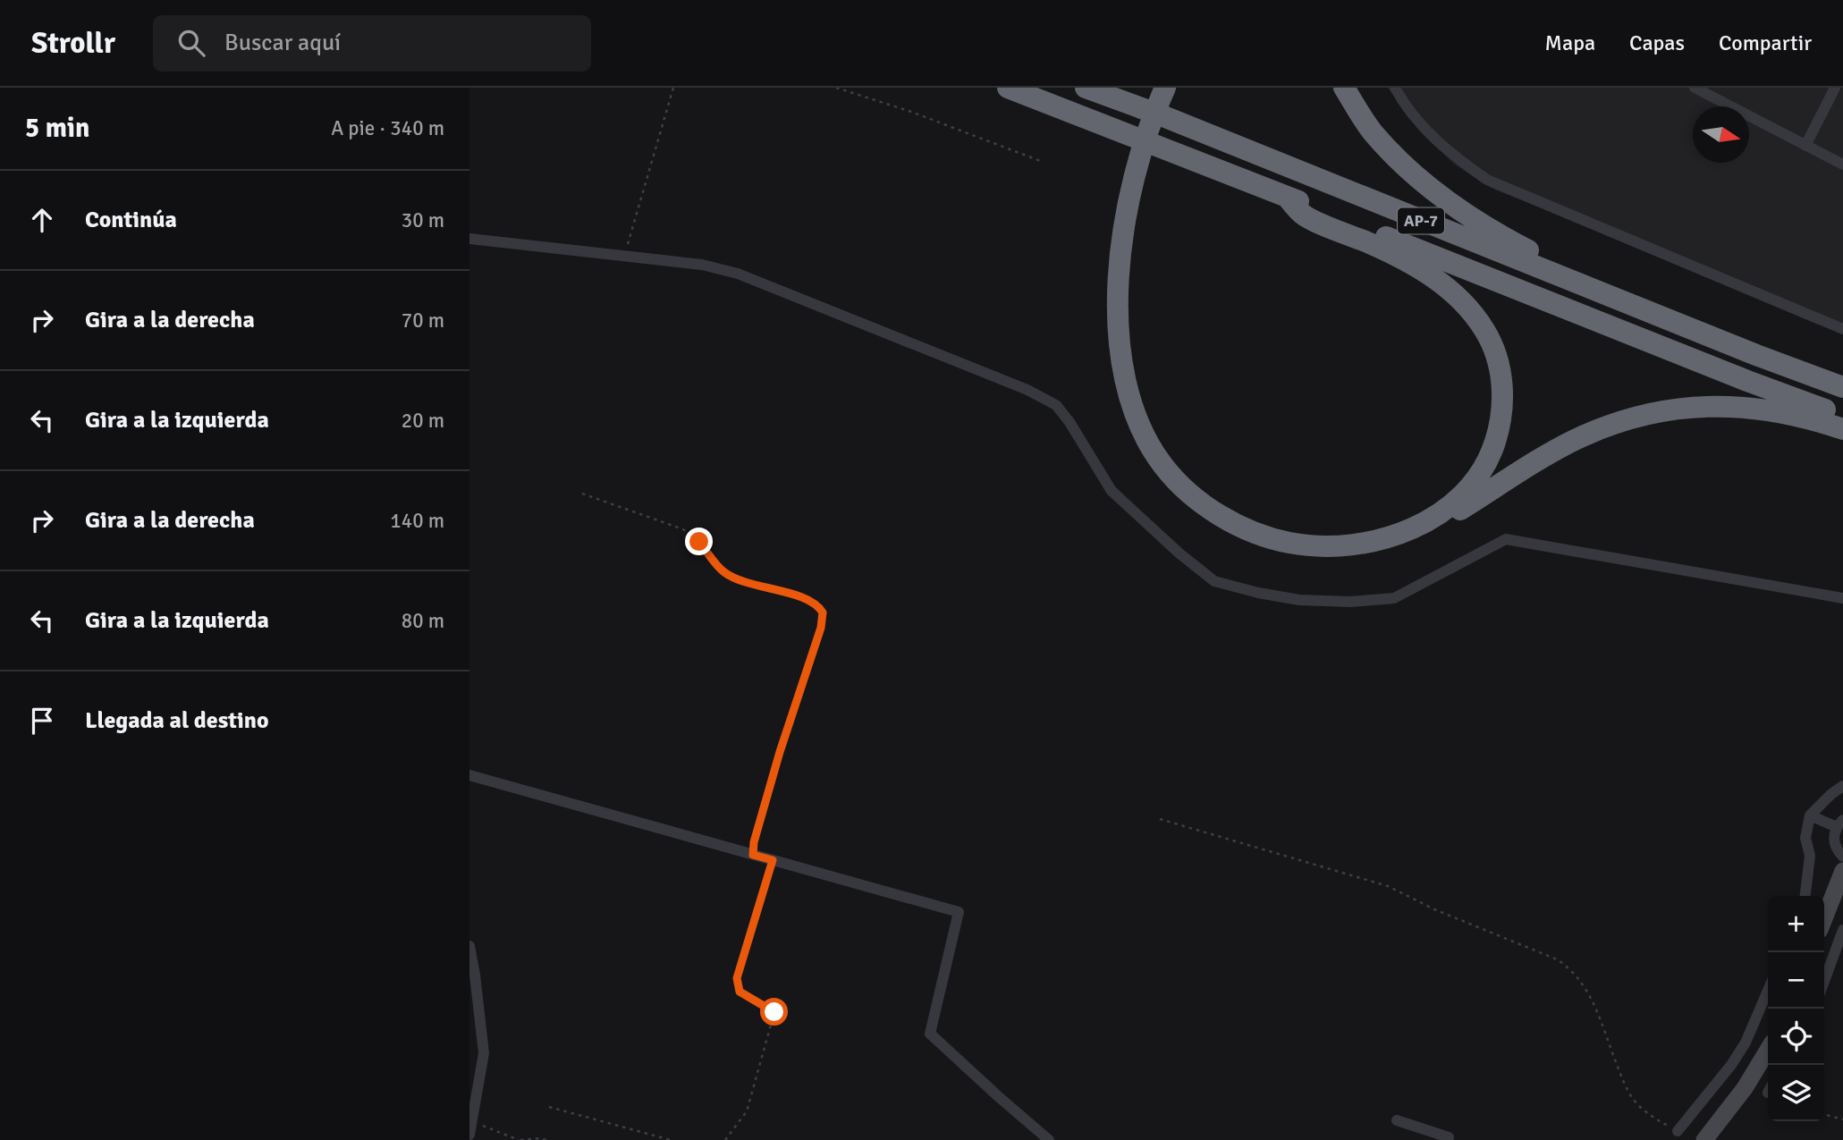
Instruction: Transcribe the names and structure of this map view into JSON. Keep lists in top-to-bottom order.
{
  "streets": {
    "highway": ["AP-7"]
  },
  "north": "right",
  "page": {
    "header": "Strollr",
    "search": "Buscar aquí",
    "nav": ["Mapa", "Capas", "Compartir"],
    "heading": ["5 min", "A pie · 340 m"],
    "list": [
      ["Continúa", "30 m"],
      ["Gira a la derecha", "70 m"],
      ["Gira a la izquierda", "20 m"],
      ["Gira a la derecha", "140 m"],
      ["Gira a la izquierda", "80 m"],
      "Llegada al destino"
    ],
    "map_buttons": ["+", "−"]
  }
}
